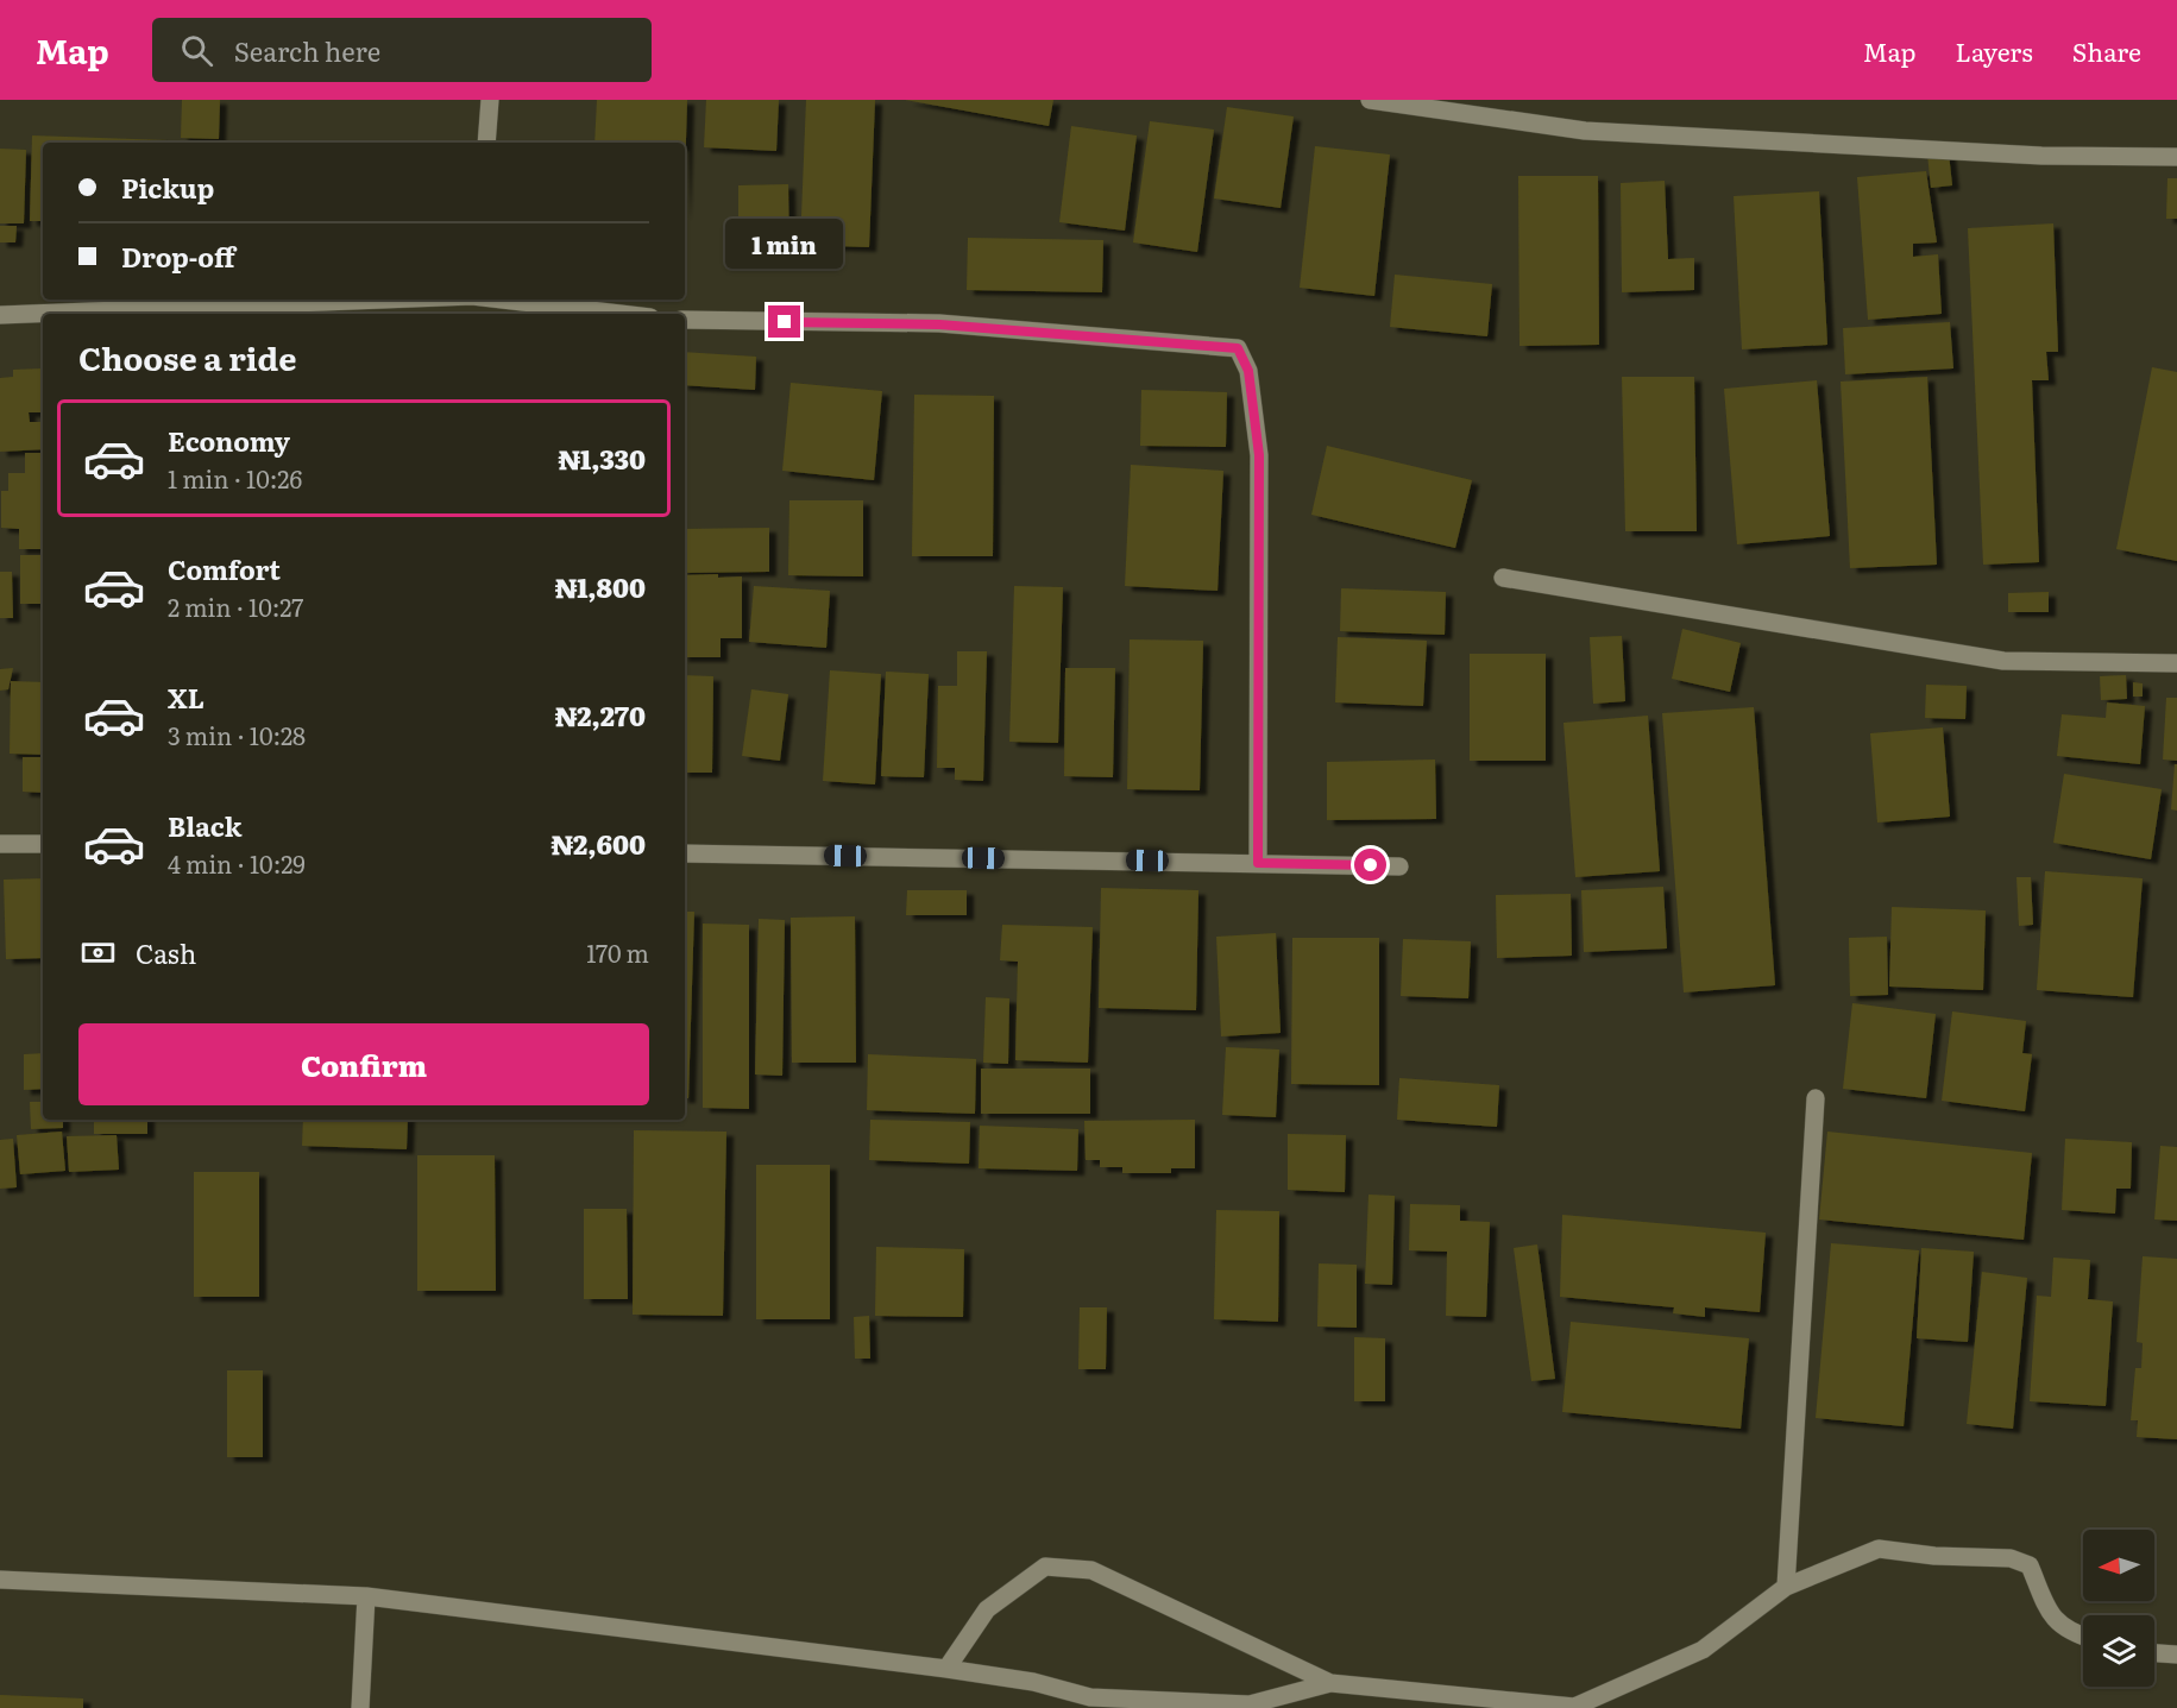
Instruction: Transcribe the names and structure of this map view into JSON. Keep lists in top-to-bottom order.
{
  "north": "left",
  "page": {
    "header": "Map",
    "search": "Search here",
    "nav": ["Map", "Layers", "Share"],
    "banner": ["Pickup", "Drop-off"],
    "bubble": "1 min",
    "heading": "Choose a ride",
    "list": [
      {
        "name": "Economy",
        "note": "1 min · 10:26",
        "value": "₦1,330"
      },
      {
        "name": "Comfort",
        "note": "2 min · 10:27",
        "value": "₦1,800"
      },
      {
        "name": "XL",
        "note": "3 min · 10:28",
        "value": "₦2,270"
      },
      {
        "name": "Black",
        "note": "4 min · 10:29",
        "value": "₦2,600"
      }
    ],
    "pay": ["Cash", "170 m"],
    "buttons": "Confirm"
  }
}
